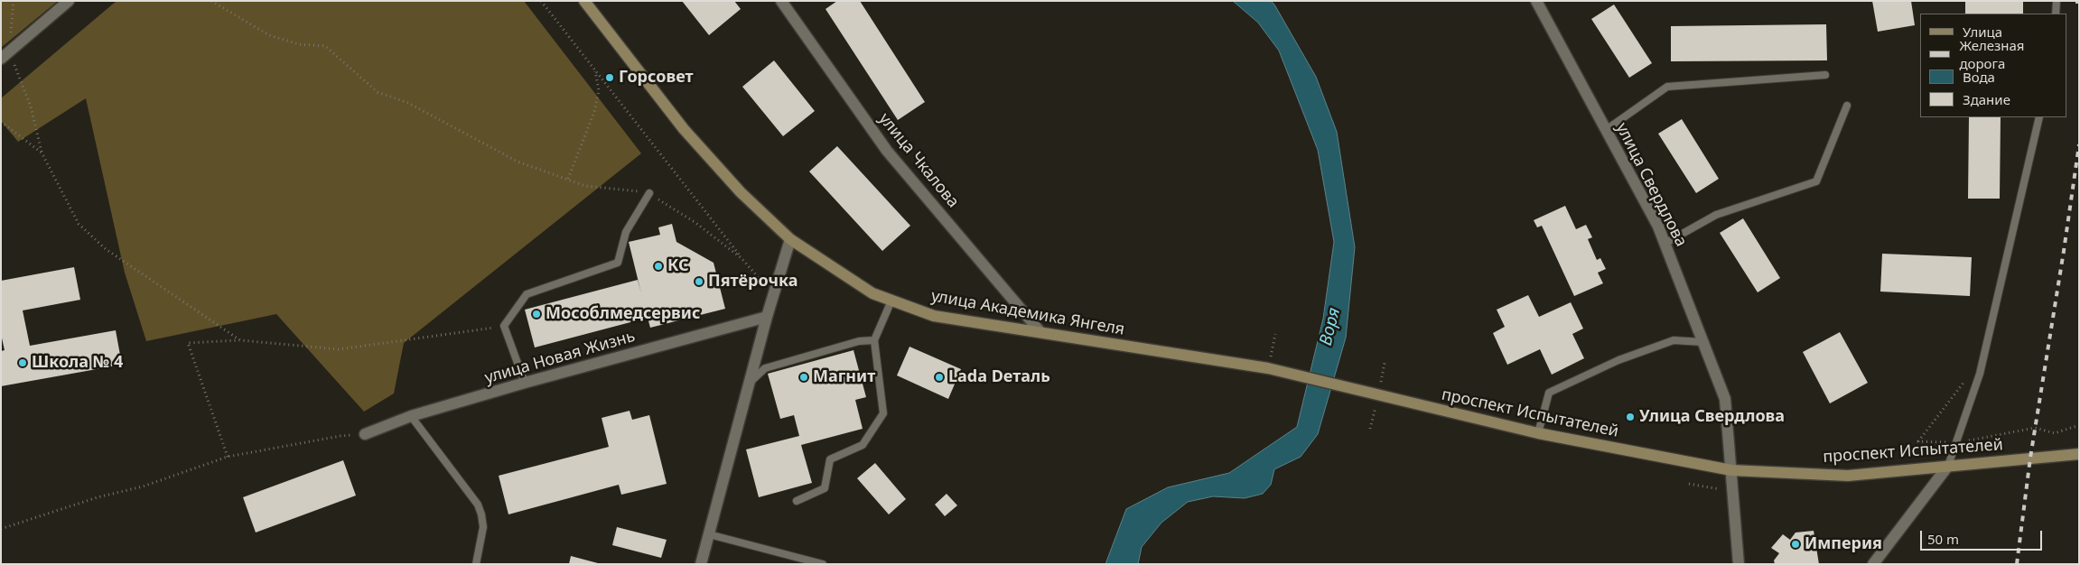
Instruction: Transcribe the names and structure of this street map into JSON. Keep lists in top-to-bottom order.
{
  "streets": {
    "main road": ["улица Академика Янгеля", "проспект Испытателей"],
    "street": ["улица Чкалова", "улица Свердлова", "улица Новая Жизнь"]
  },
  "crossings": [
    ["улица Чкалова", "улица Академика Янгеля"],
    ["улица Свердлова", "проспект Испытателей"],
    ["улица Академика Янгеля", "проспект Испытателей"]
  ],
  "water": ["Воря"],
  "places": [
    "Горсовет",
    "КС",
    "Пятёрочка",
    "Мособлмедсервис",
    "Школа № 4",
    "Магнит",
    "Lada Dеталь",
    "Улица Свердлова",
    "Империя"
  ],
  "legend": [
    "Улица",
    "Железная дорога",
    "Вода",
    "Здание"
  ],
  "scale_bar": "50 m"
}
